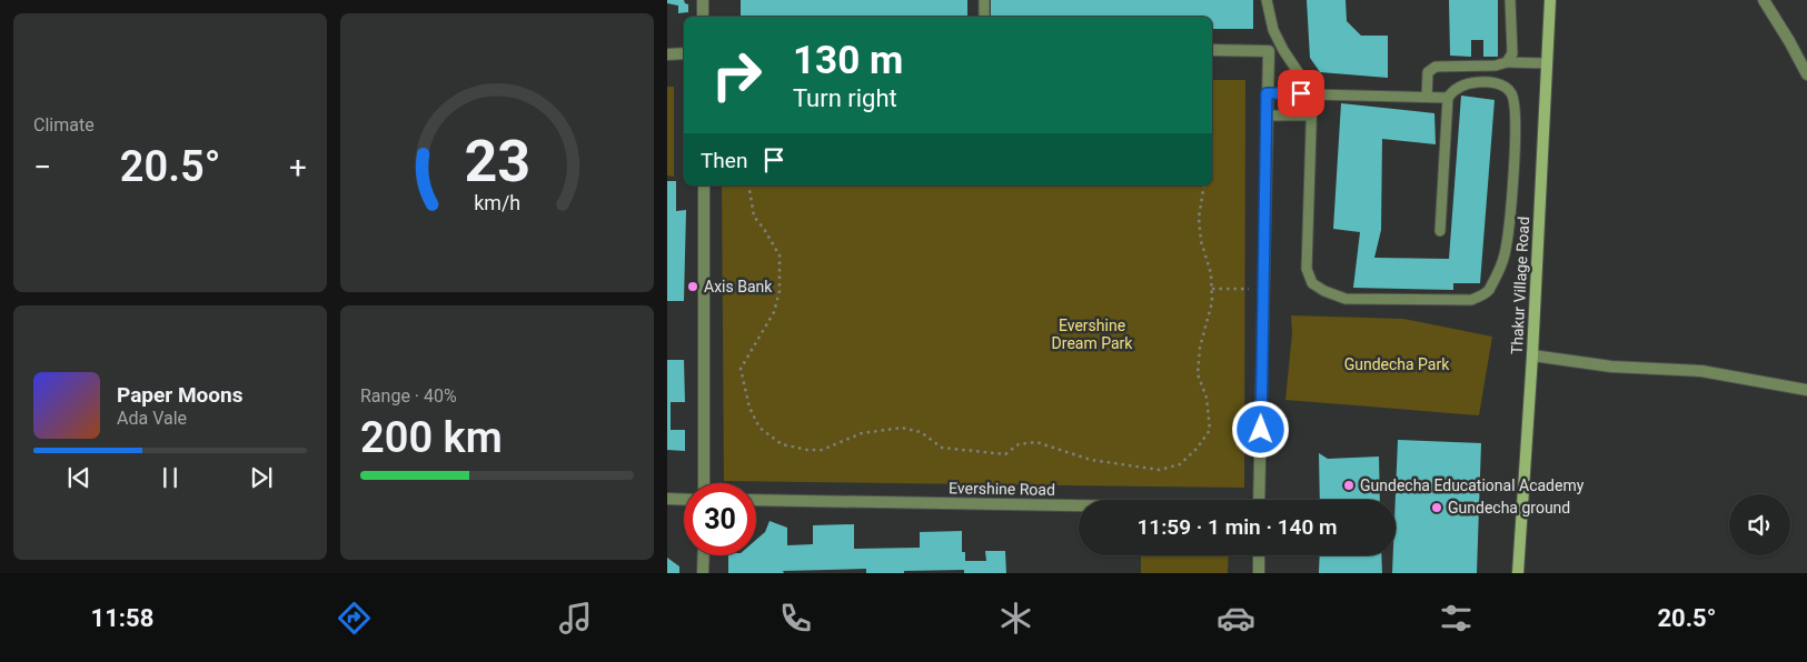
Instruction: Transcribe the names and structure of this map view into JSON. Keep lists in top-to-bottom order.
{
  "streets": {
    "street": ["Thakur Village Road", "Evershine Road"]
  },
  "parks": ["Evershine Dream Park", "Gundecha Park"],
  "places": ["Axis Bank", "Gundecha Educational Academy", "Gundecha ground"],
  "page": {
    "tile": [
      "Climate",
      ["Range · 40%", "200 km"]
    ],
    "turn": ["130 m", "Turn right"],
    "then": "Then",
    "heat": ["−", "20.5°", "+"],
    "song": ["Paper Moons", "Ada Vale"],
    "limit": "30",
    "trip": "11:59 · 1 min · 140 m",
    "tabs": ["11:58", "20.5°"],
    "gauge": ["23", "km/h"]
  }
}
